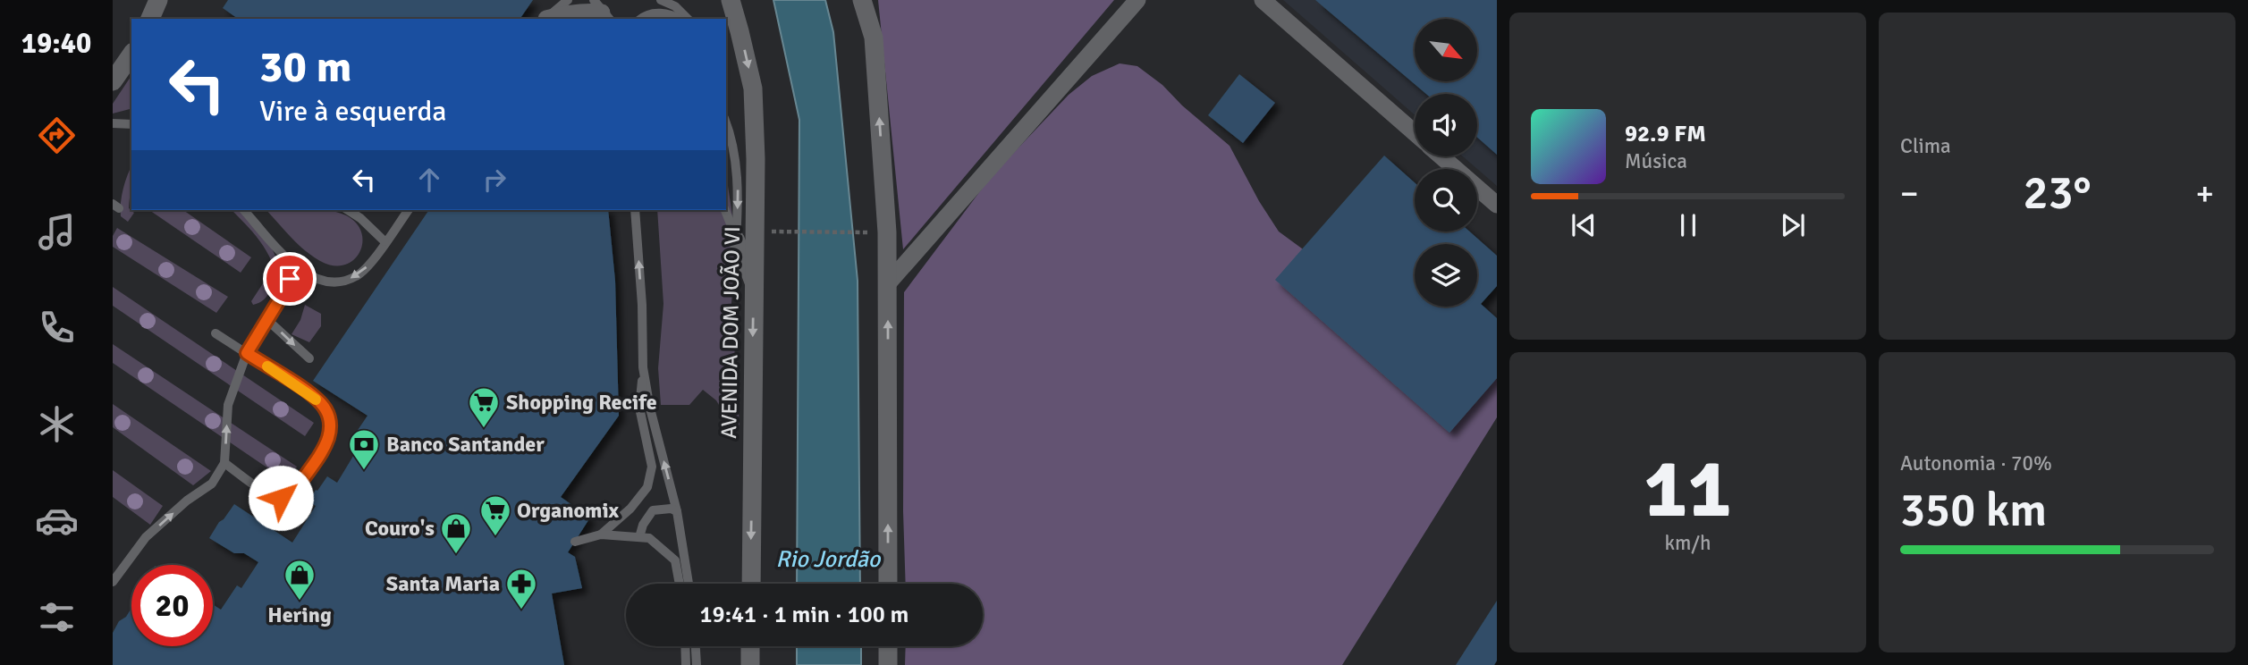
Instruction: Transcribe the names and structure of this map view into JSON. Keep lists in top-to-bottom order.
{
  "streets": {
    "main road": ["AVENIDA DOM JOÃO VI"]
  },
  "water": ["Rio Jordão"],
  "places": {
    "supermarket": ["Shopping Recife", "Organomix"],
    "bank": ["Banco Santander"],
    "shop": ["Couro's", "Hering"],
    "pharmacy": ["Santa Maria"]
  },
  "north": "bottom right",
  "page": {
    "tabs": "19:40",
    "tile": [
      "Clima",
      ["11", "km/h"],
      ["Autonomia · 70%", "350 km"]
    ],
    "turn": ["30 m", "Vire à esquerda"],
    "song": ["92.9 FM", "Música"],
    "heat": ["−", "23°", "+"],
    "limit": "20",
    "trip": "19:41 · 1 min · 100 m"
  }
}
